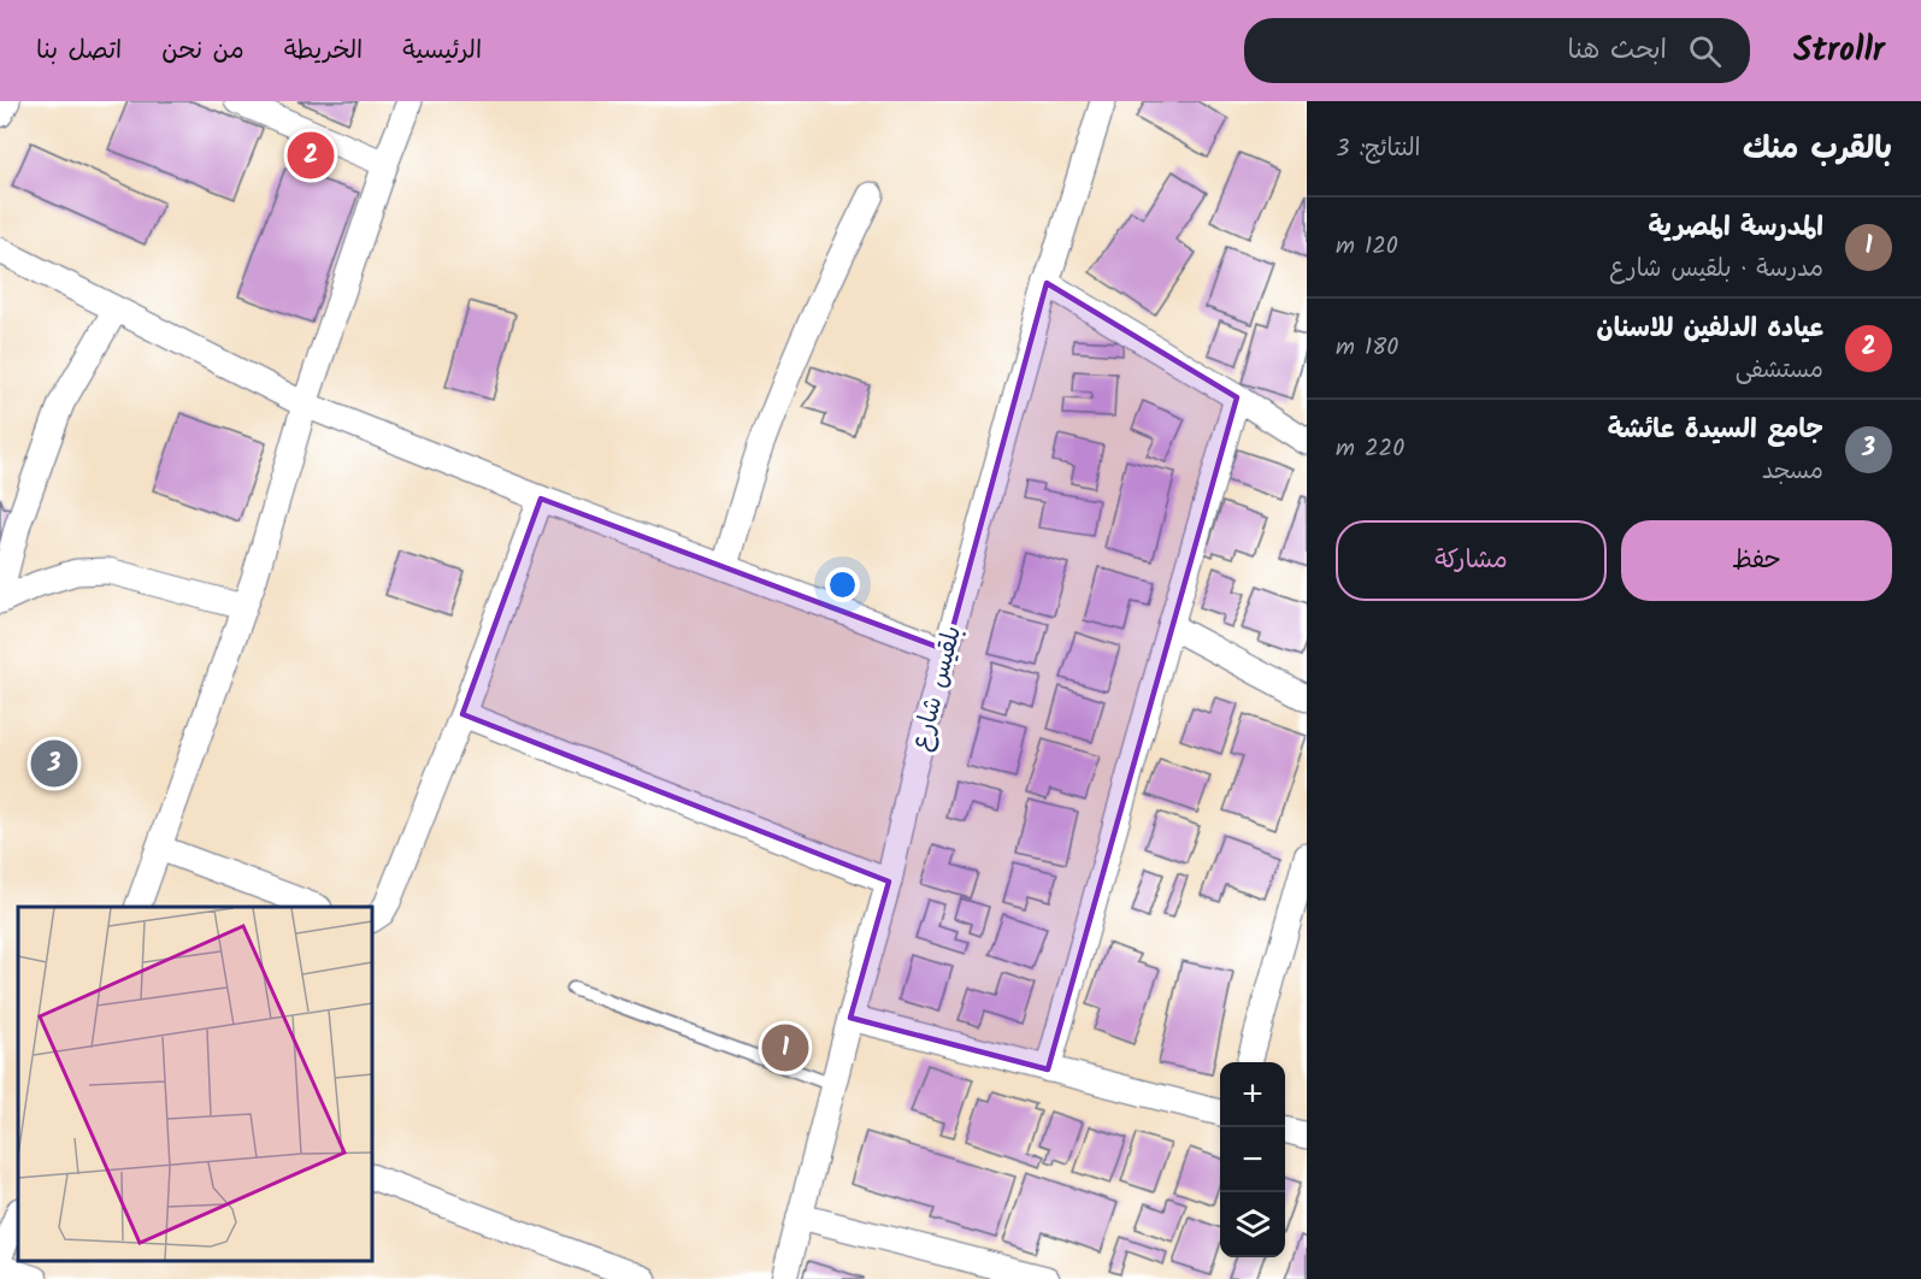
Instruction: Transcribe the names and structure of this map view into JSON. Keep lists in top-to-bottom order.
{
  "streets": {
    "street": ["بلقيس شارع"]
  },
  "page": {
    "header": "Strollr",
    "search": "ابحث هنا",
    "nav": [
      "الرئيسية",
      "الخريطة",
      "من نحن",
      "اتصل بنا"
    ],
    "heading": ["بالقرب منك", "النتائج: 3"],
    "pins": ["2", "3", "1"],
    "list": [
      {
        "mark": "1",
        "name": "المدرسة المصرية",
        "note": "مدرسة · بلقيس شارع",
        "value": "120 m"
      },
      {
        "mark": "2",
        "name": "عياده الدلفين للاسنان",
        "note": "مستشفى",
        "value": "180 m"
      },
      {
        "mark": "3",
        "name": "جامع السيدة عائشة",
        "note": "مسجد",
        "value": "220 m"
      }
    ],
    "buttons": ["حفظ", "مشاركة"],
    "map_buttons": ["+", "−"]
  }
}
